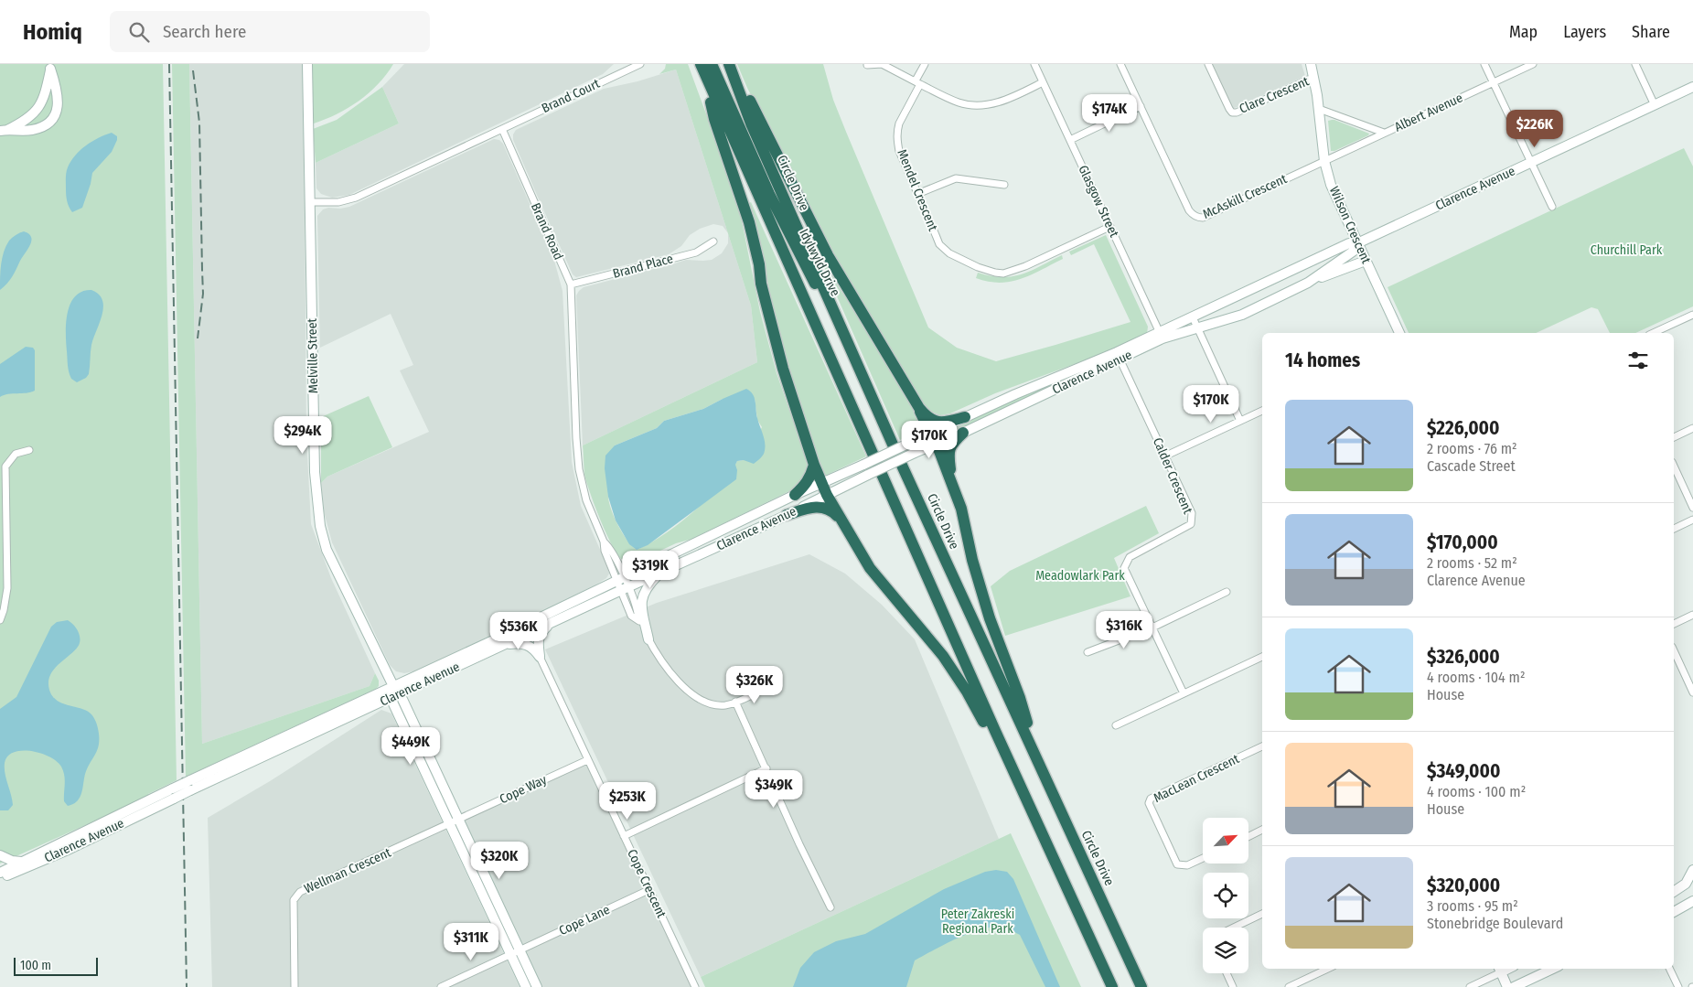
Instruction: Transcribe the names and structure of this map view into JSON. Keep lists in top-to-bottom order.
{
  "streets": {
    "highway": ["Circle Drive", "Idylwyld Drive"],
    "main road": ["Clarence Avenue", "Wilson Crescent", "Melville Street"],
    "street": [
      "Clare Crescent",
      "Brand Court",
      "Albert Avenue",
      "Mendel Crescent",
      "McAskill Crescent",
      "Glasgow Street",
      "Brand Road",
      "Brand Place",
      "Calder Crescent",
      "MacLean Crescent",
      "Cope Way",
      "Wellman Crescent",
      "Cope Crescent",
      "Cope Lane"
    ]
  },
  "crossings": [
    ["Clare Crescent", "Wilson Crescent"],
    ["Brand Court", "Brand Road"],
    ["Albert Avenue", "McAskill Crescent"],
    ["Albert Avenue", "Wilson Crescent"],
    ["Circle Drive", "Idylwyld Drive"],
    ["Clarence Avenue", "Glasgow Street"],
    ["Clarence Avenue", "Wilson Crescent"],
    ["Clarence Avenue", "Brand Road"],
    ["Clarence Avenue", "Melville Street"],
    ["Clarence Avenue", "Calder Crescent"],
    ["Mendel Crescent", "Glasgow Street"],
    ["McAskill Crescent", "Wilson Crescent"],
    ["Brand Road", "Brand Place"],
    ["Cope Way", "Wellman Crescent"],
    ["Cope Way", "Cope Crescent"],
    ["Cope Crescent", "Cope Lane"]
  ],
  "parks": ["Churchill Park", "Meadowlark Park", "Peter Zakreski Regional Park"],
  "scale_bar": "100 m",
  "north": "top right",
  "page": {
    "header": "Homiq",
    "search": "Search here",
    "nav": ["Map", "Layers", "Share"],
    "price": [
      "$174K",
      "$226K",
      "$170K",
      "$294K",
      "$170K",
      "$319K",
      "$316K",
      "$536K",
      "$326K",
      "$449K",
      "$349K",
      "$253K",
      "$320K",
      "$311K"
    ],
    "heading": "14 homes",
    "list": [
      {
        "name": "$226,000",
        "note": "2 rooms · 76 m² · Cascade Street"
      },
      {
        "name": "$170,000",
        "note": "2 rooms · 52 m² · Clarence Avenue"
      },
      {
        "name": "$326,000",
        "note": "4 rooms · 104 m² · House"
      },
      {
        "name": "$349,000",
        "note": "4 rooms · 100 m² · House"
      },
      {
        "name": "$320,000",
        "note": "3 rooms · 95 m² · Stonebridge Boulevard"
      }
    ],
    "scale": "100 m"
  }
}
